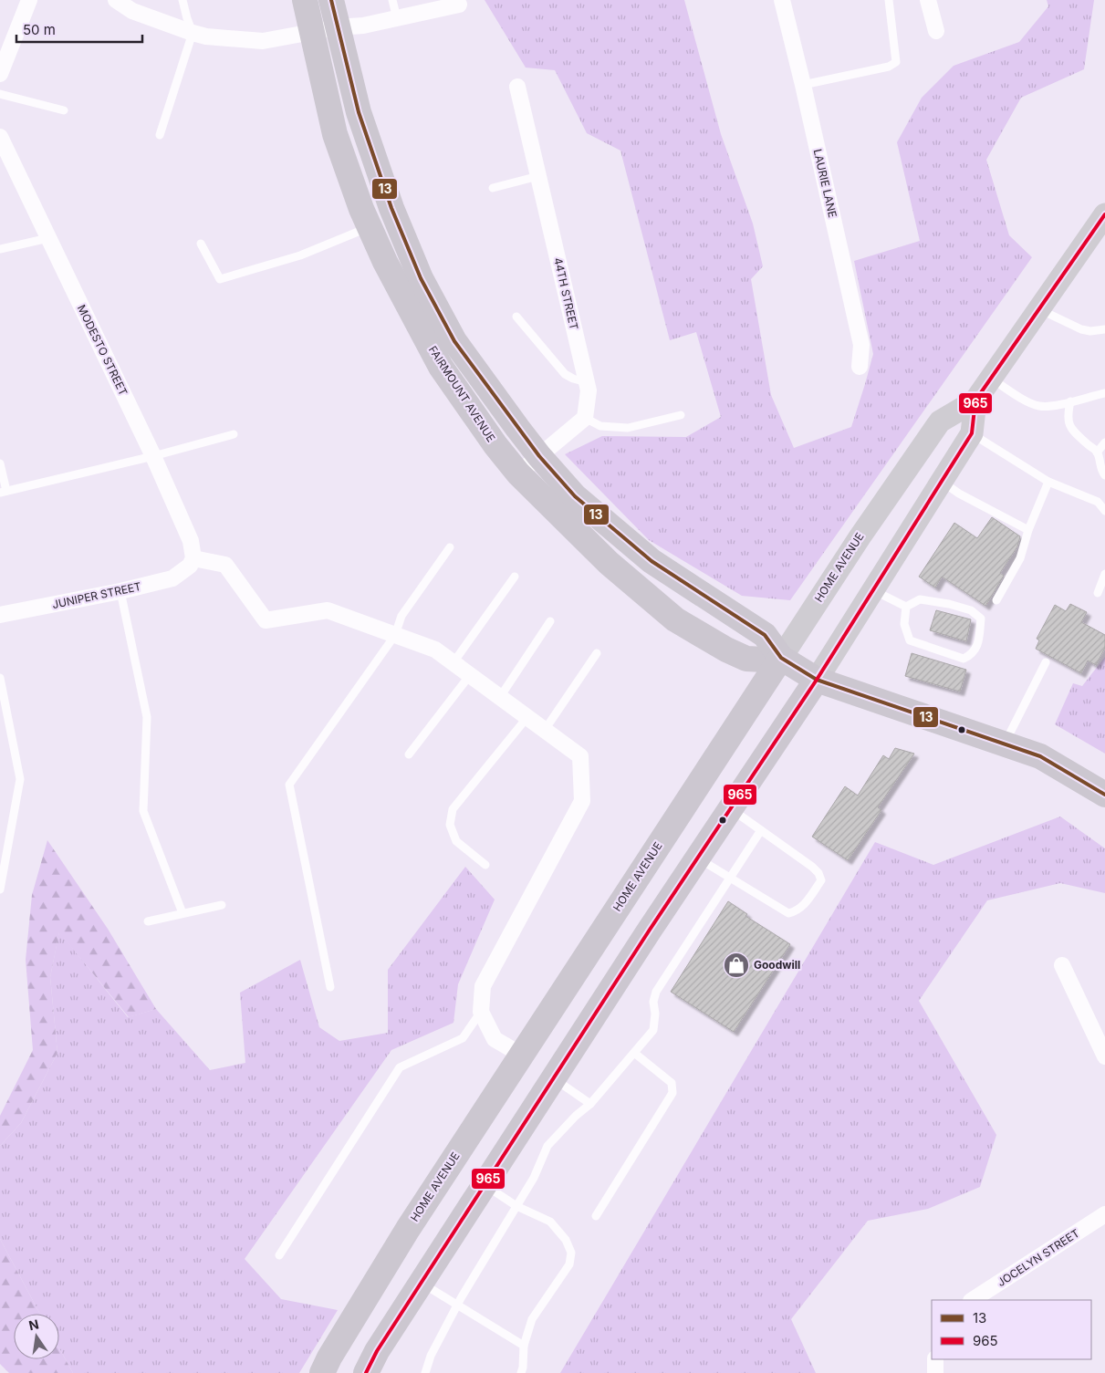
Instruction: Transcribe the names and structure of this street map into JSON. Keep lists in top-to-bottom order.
{
  "streets": {
    "main road": ["FAIRMOUNT AVENUE", "HOME AVENUE"],
    "street": [
      "LAURIE LANE",
      "44TH STREET",
      "MODESTO STREET",
      "JUNIPER STREET",
      "JOCELYN STREET"
    ]
  },
  "crossings": [
    ["MODESTO STREET", "JUNIPER STREET"],
    ["FAIRMOUNT AVENUE", "HOME AVENUE"]
  ],
  "places": {
    "shop": ["Goodwill"]
  },
  "lines": ["transit line 13", "transit line 965"],
  "legend": ["13", "965"],
  "scale_bar": "50 m",
  "north": "top"
}
